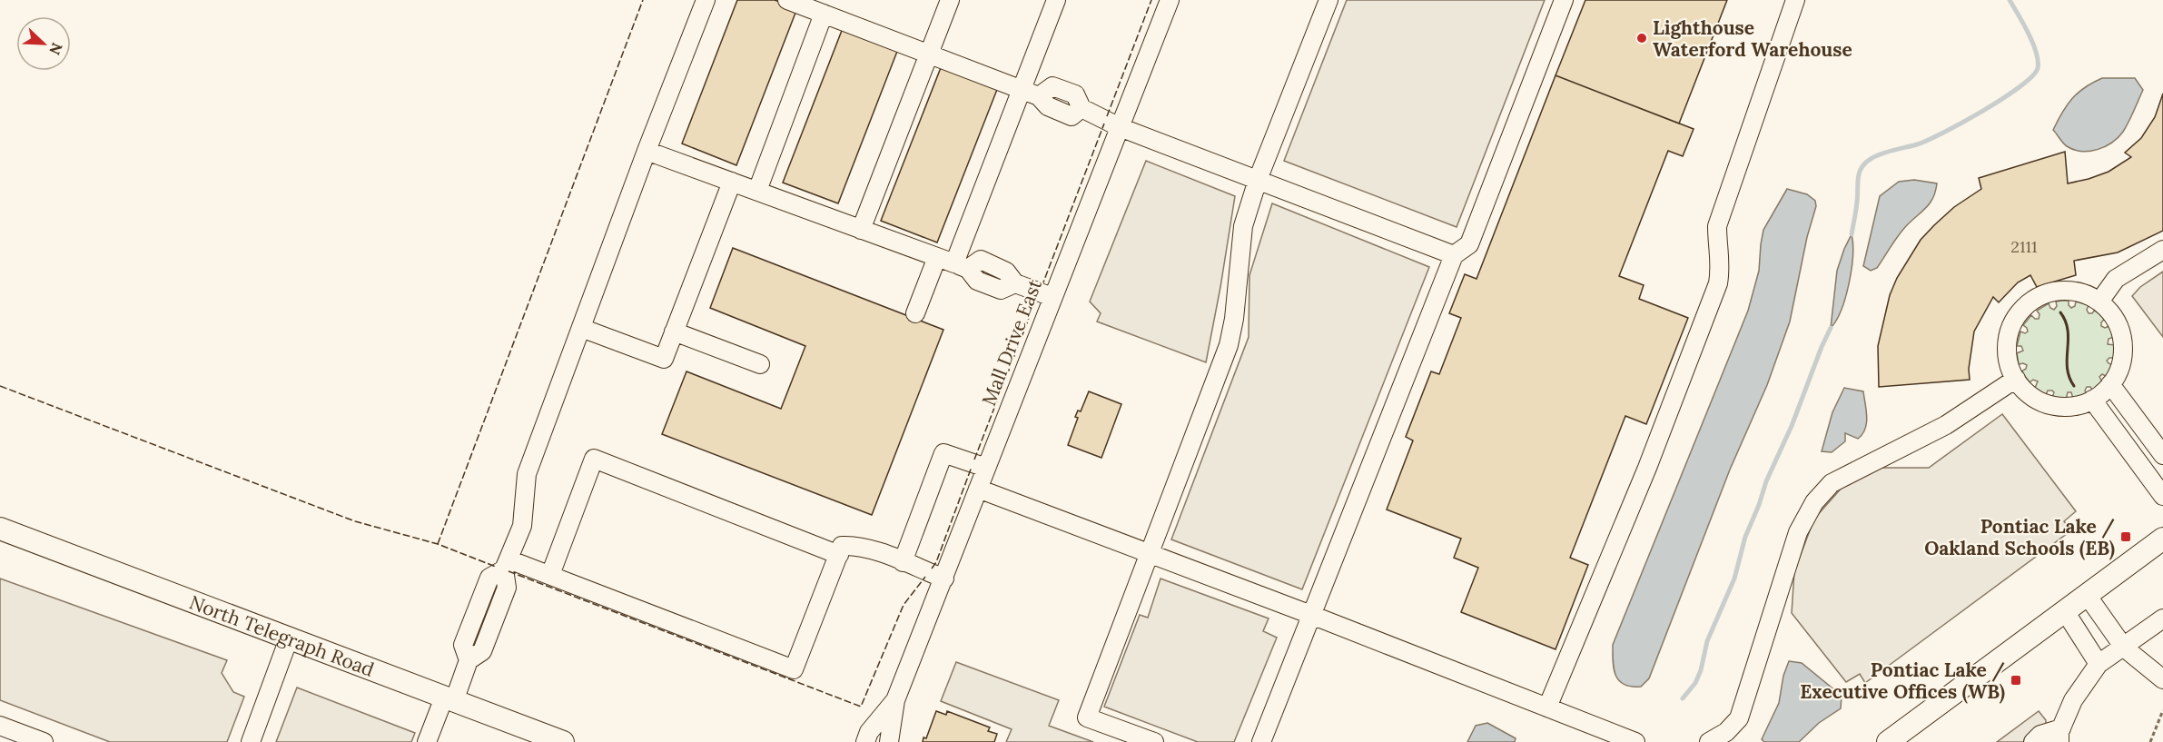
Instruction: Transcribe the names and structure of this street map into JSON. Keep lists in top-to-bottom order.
{
  "streets": {
    "main road": ["North Telegraph Road"],
    "street": ["Mall Drive East"]
  },
  "places": {
    "other": ["Lighthouse Waterford Warehouse"],
    "transit": ["Pontiac Lake / Oakland Schools (EB)", "Pontiac Lake / Executive Offices (WB)"]
  },
  "house_numbers": ["2111"],
  "north": "bottom right"
}
